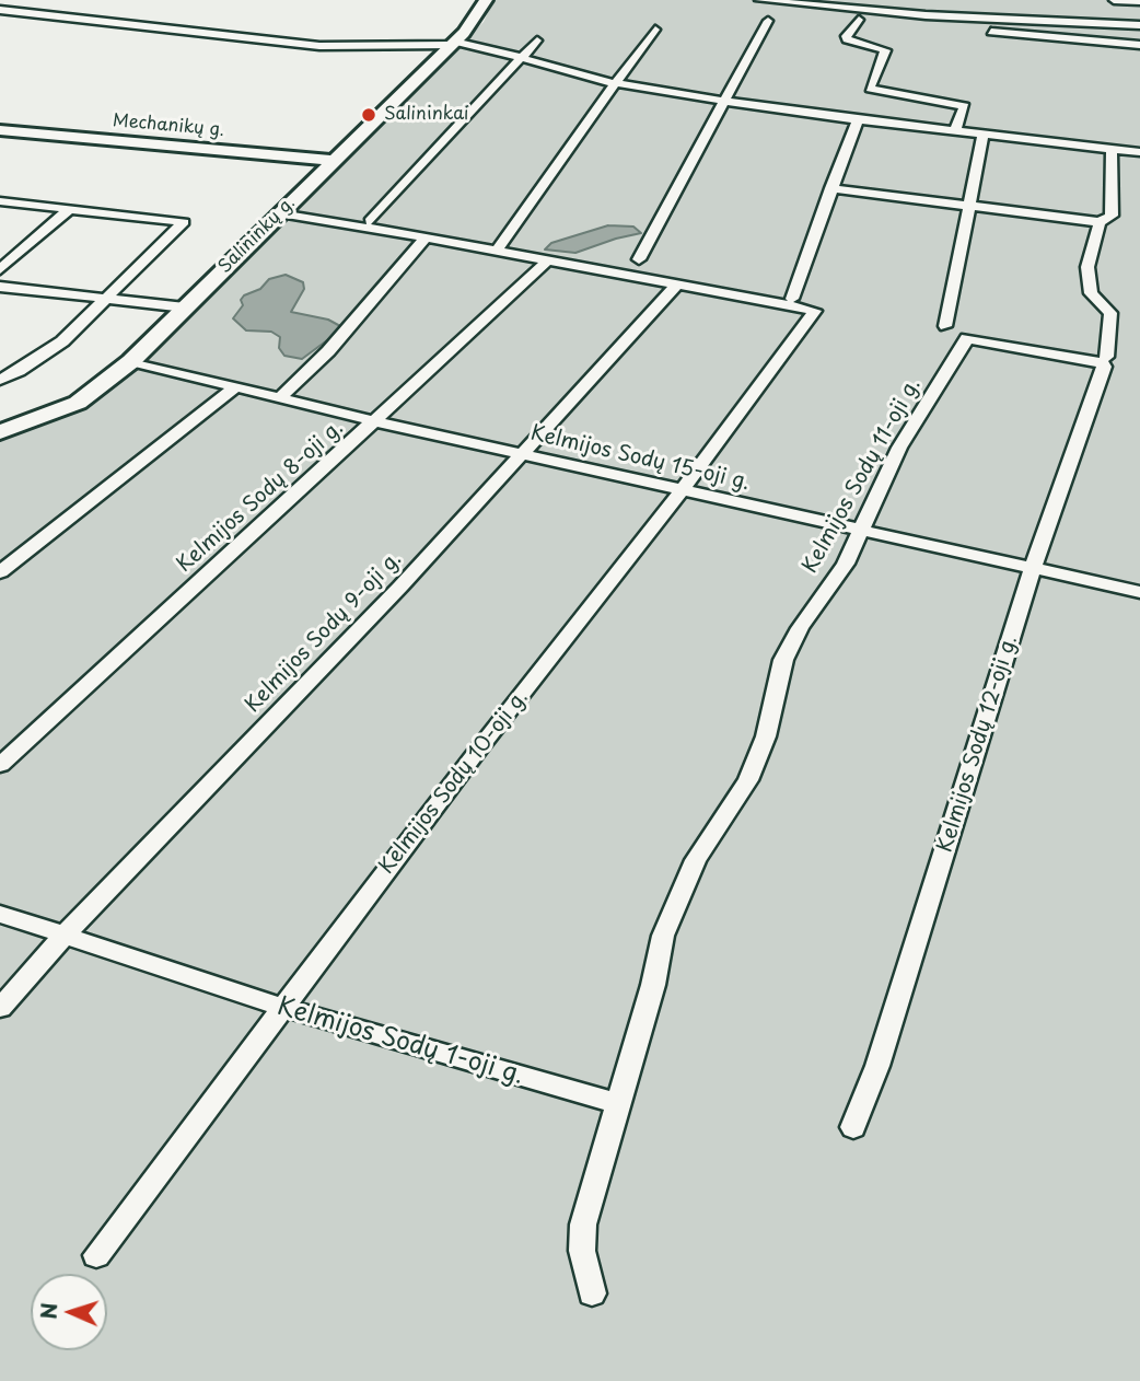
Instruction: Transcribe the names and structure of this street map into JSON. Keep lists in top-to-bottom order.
{
  "streets": {
    "main road": ["Mechanikų g.", "Salininkų g."],
    "street": [
      "Kelmijos Sodų 15-oji g.",
      "Kelmijos Sodų 11-oji g.",
      "Kelmijos Sodų 8-oji g.",
      "Kelmijos Sodų 9-oji g.",
      "Kelmijos Sodų 12-oji g.",
      "Kelmijos Sodų 10-oji g.",
      "Kelmijos Sodų 1-oji g."
    ]
  },
  "crossings": [
    ["Mechanikų g.", "Salininkų g."],
    ["Salininkų g.", "Kelmijos Sodų 15-oji g."],
    ["Kelmijos Sodų 15-oji g.", "Kelmijos Sodų 11-oji g."],
    ["Kelmijos Sodų 15-oji g.", "Kelmijos Sodų 8-oji g."],
    ["Kelmijos Sodų 15-oji g.", "Kelmijos Sodų 9-oji g."],
    ["Kelmijos Sodų 15-oji g.", "Kelmijos Sodų 12-oji g."],
    ["Kelmijos Sodų 15-oji g.", "Kelmijos Sodų 10-oji g."],
    ["Kelmijos Sodų 11-oji g.", "Kelmijos Sodų 12-oji g."],
    ["Kelmijos Sodų 11-oji g.", "Kelmijos Sodų 1-oji g."],
    ["Kelmijos Sodų 9-oji g.", "Kelmijos Sodų 10-oji g."],
    ["Kelmijos Sodų 9-oji g.", "Kelmijos Sodų 1-oji g."],
    ["Kelmijos Sodų 10-oji g.", "Kelmijos Sodų 1-oji g."]
  ],
  "places": ["Salininkai"],
  "north": "left"
}
